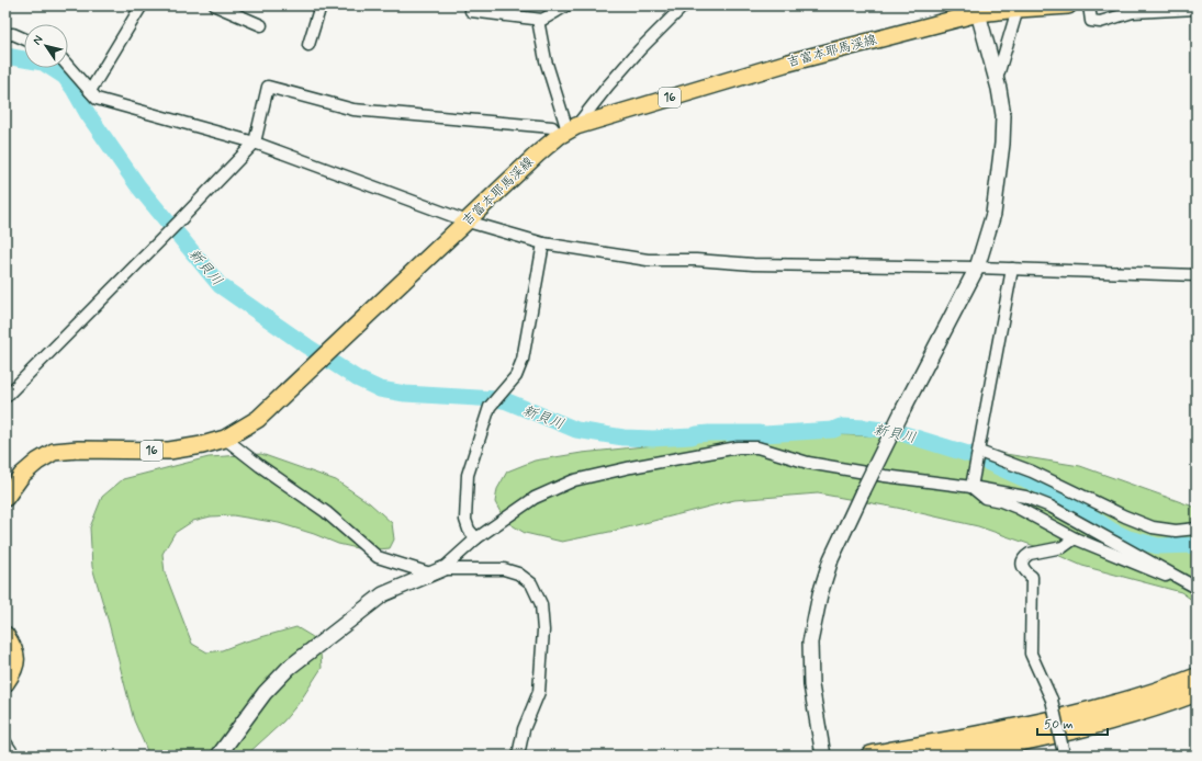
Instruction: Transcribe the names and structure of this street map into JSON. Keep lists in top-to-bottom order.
{
  "streets": {
    "main road": ["吉富本耶馬渓線", "16"]
  },
  "water": ["新貝川"],
  "scale_bar": "50 m",
  "north": "top left"
}
